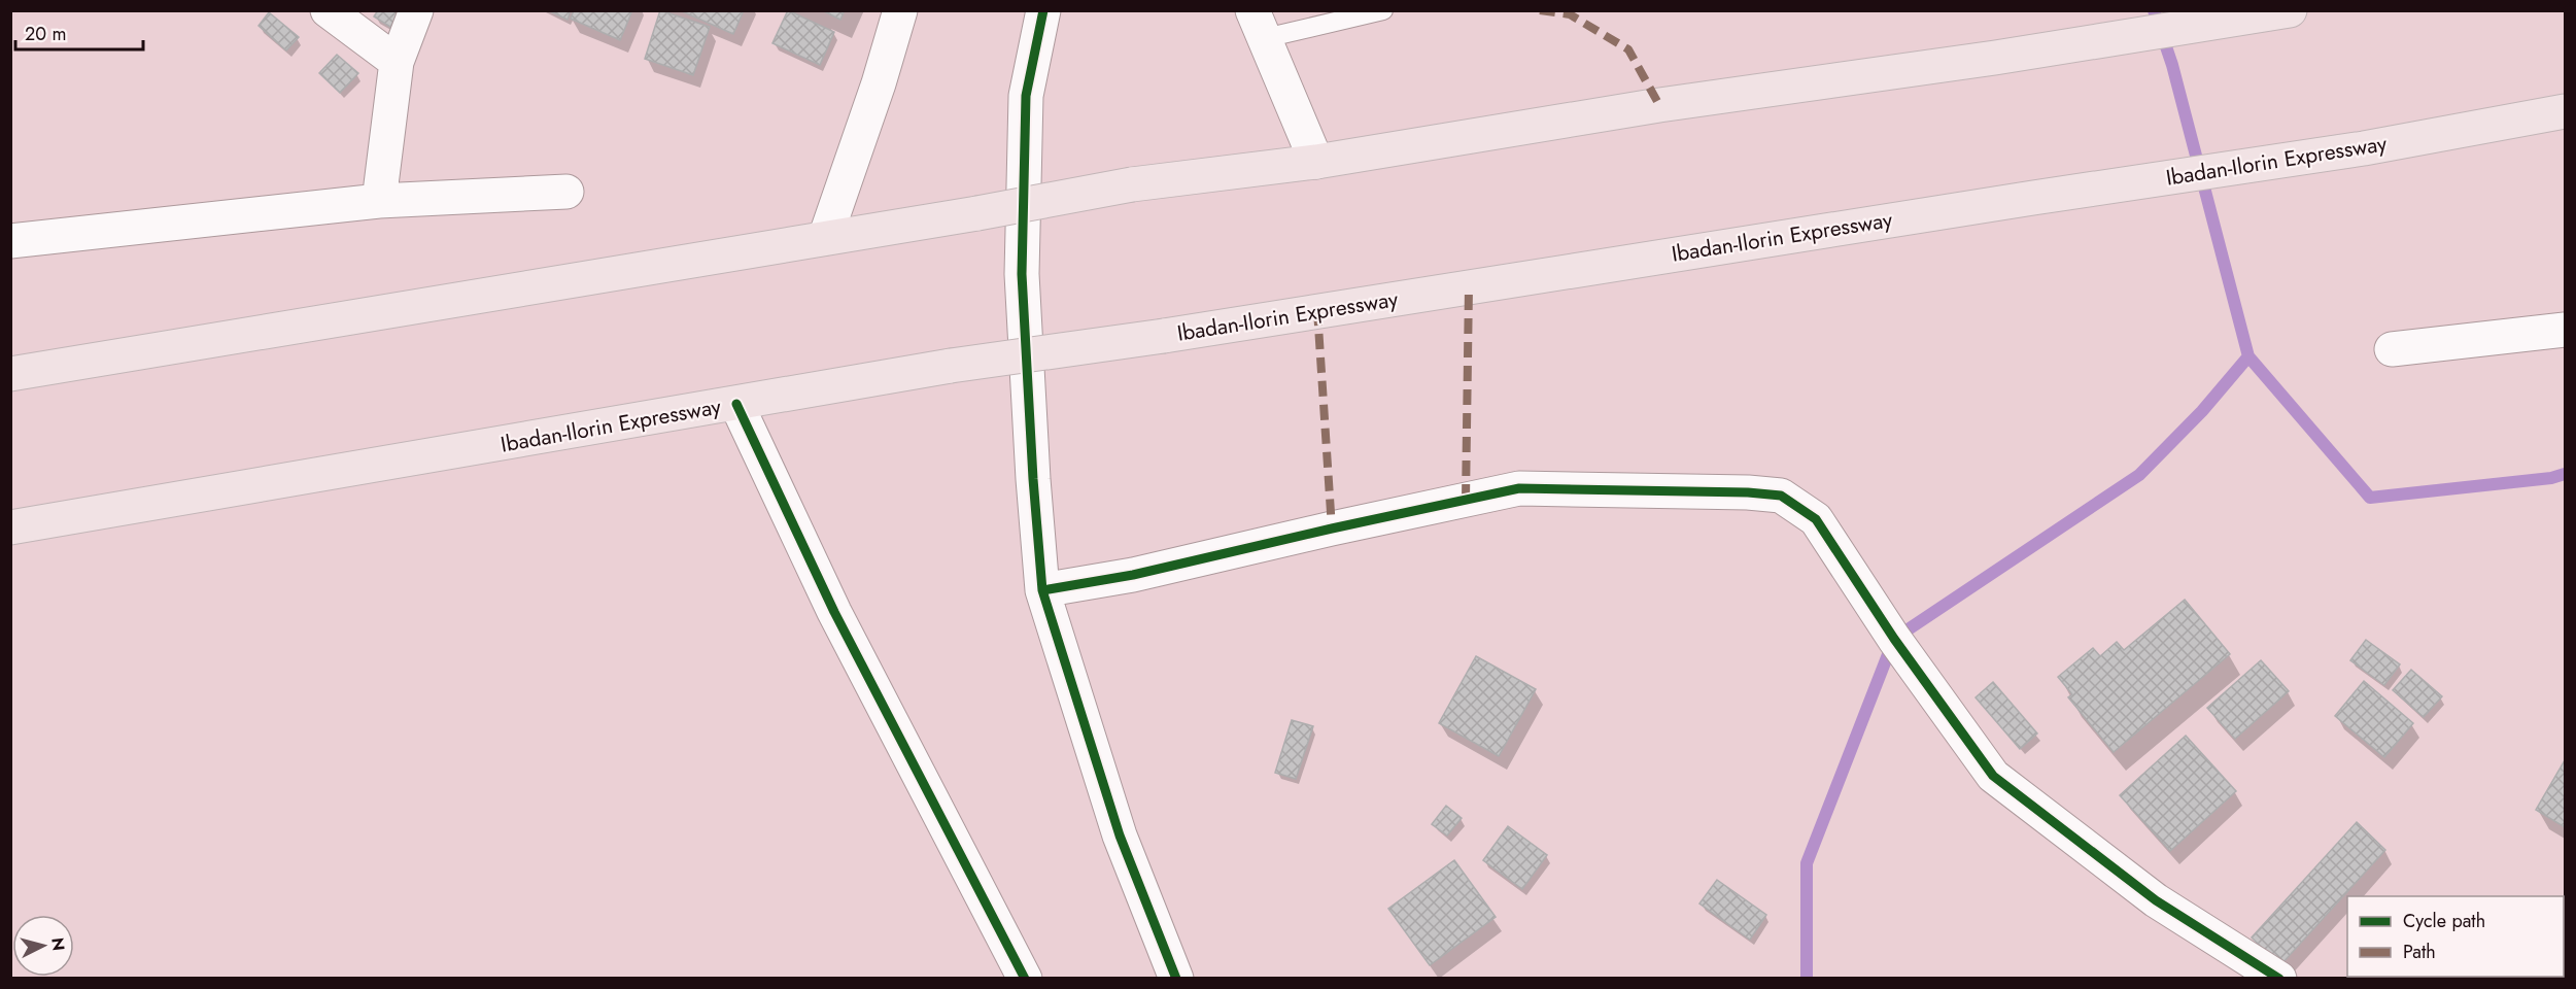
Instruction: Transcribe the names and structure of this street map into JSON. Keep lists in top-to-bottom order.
{
  "streets": {
    "highway": ["Ibadan-Ilorin Expressway"]
  },
  "legend": ["Cycle path", "Path"],
  "scale_bar": "20 m",
  "north": "right"
}
